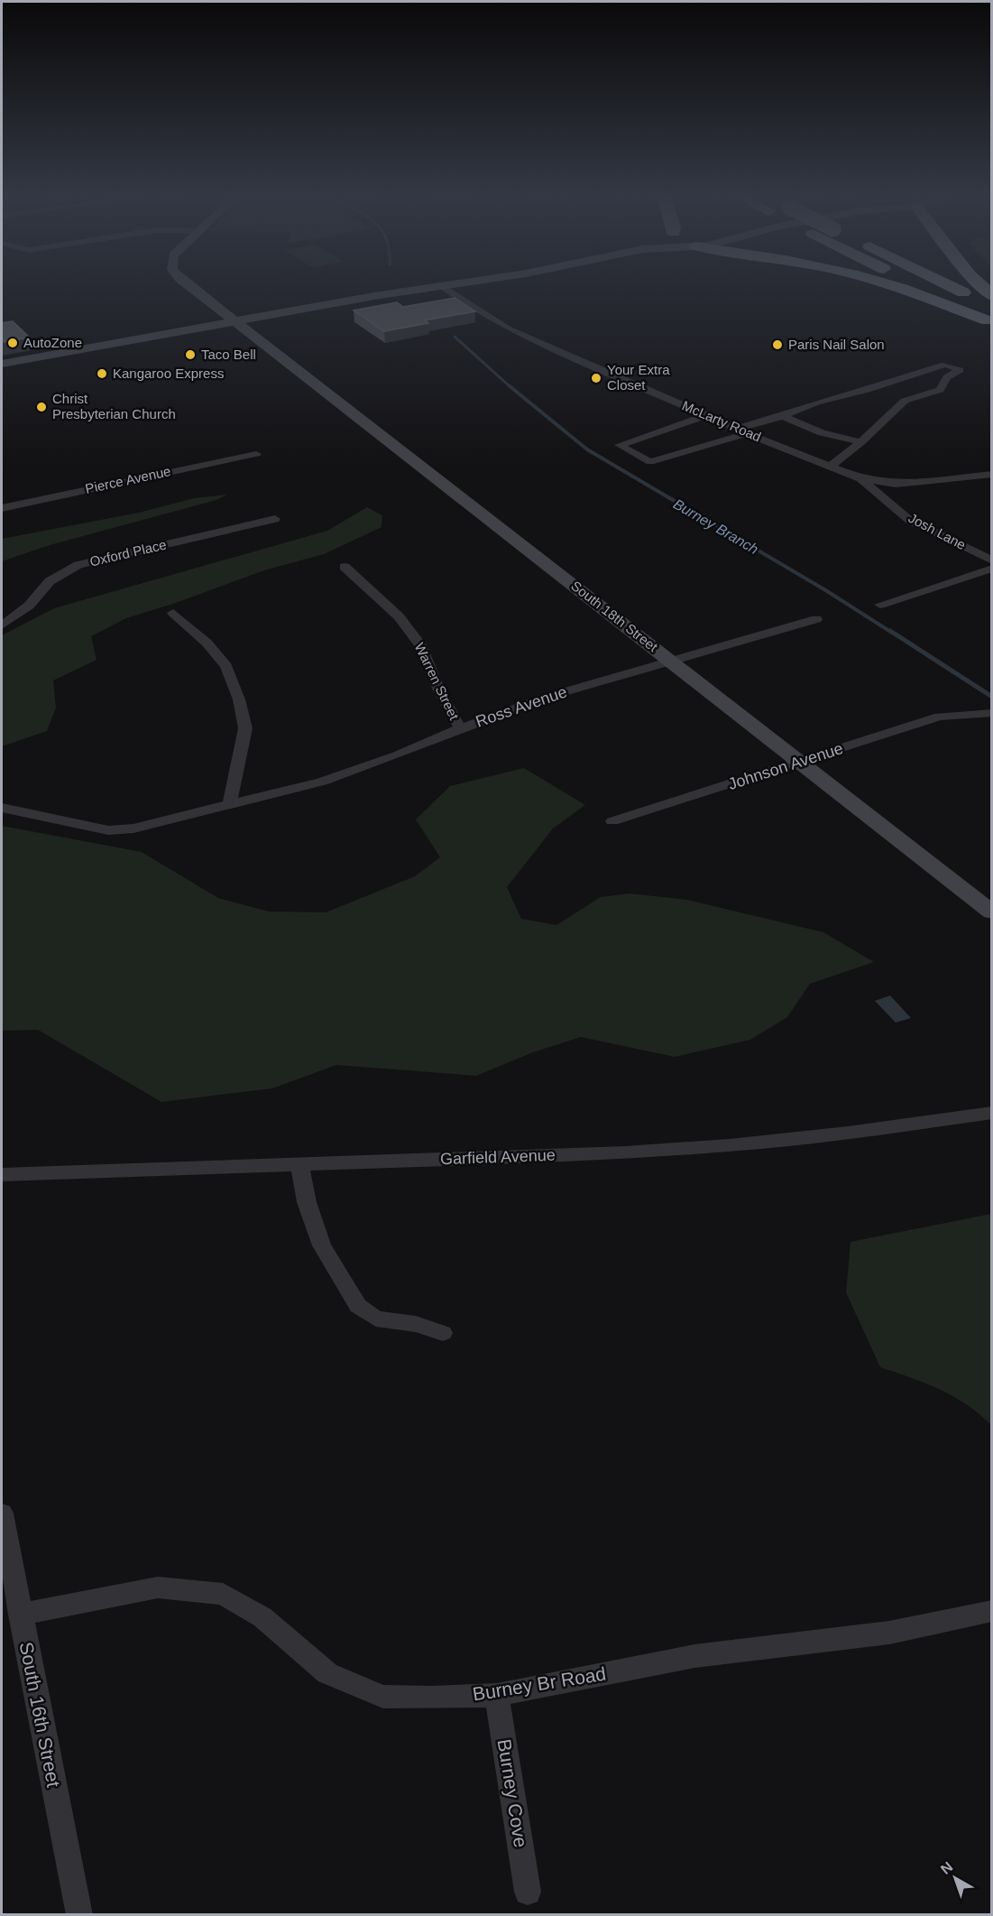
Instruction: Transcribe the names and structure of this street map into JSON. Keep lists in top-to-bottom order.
{
  "streets": {
    "main road": ["South 18th Street"],
    "street": [
      "McLarty Road",
      "Pierce Avenue",
      "Josh Lane",
      "Oxford Place",
      "Warren Street",
      "Ross Avenue",
      "Johnson Avenue",
      "Garfield Avenue",
      "Burney Br Road",
      "South 16th Street",
      "Burney Cove"
    ]
  },
  "crossings": [
    ["McLarty Road", "Josh Lane"],
    ["South 18th Street", "Ross Avenue"],
    ["South 18th Street", "Johnson Avenue"],
    ["Warren Street", "Ross Avenue"],
    ["Burney Br Road", "South 16th Street"],
    ["Burney Br Road", "Burney Cove"]
  ],
  "water": ["Burney Branch"],
  "places": [
    "AutoZone",
    "Paris Nail Salon",
    "Taco Bell",
    "Kangaroo Express",
    "Your Extra Closet",
    "Christ Presbyterian Church"
  ],
  "north": "top left"
}
